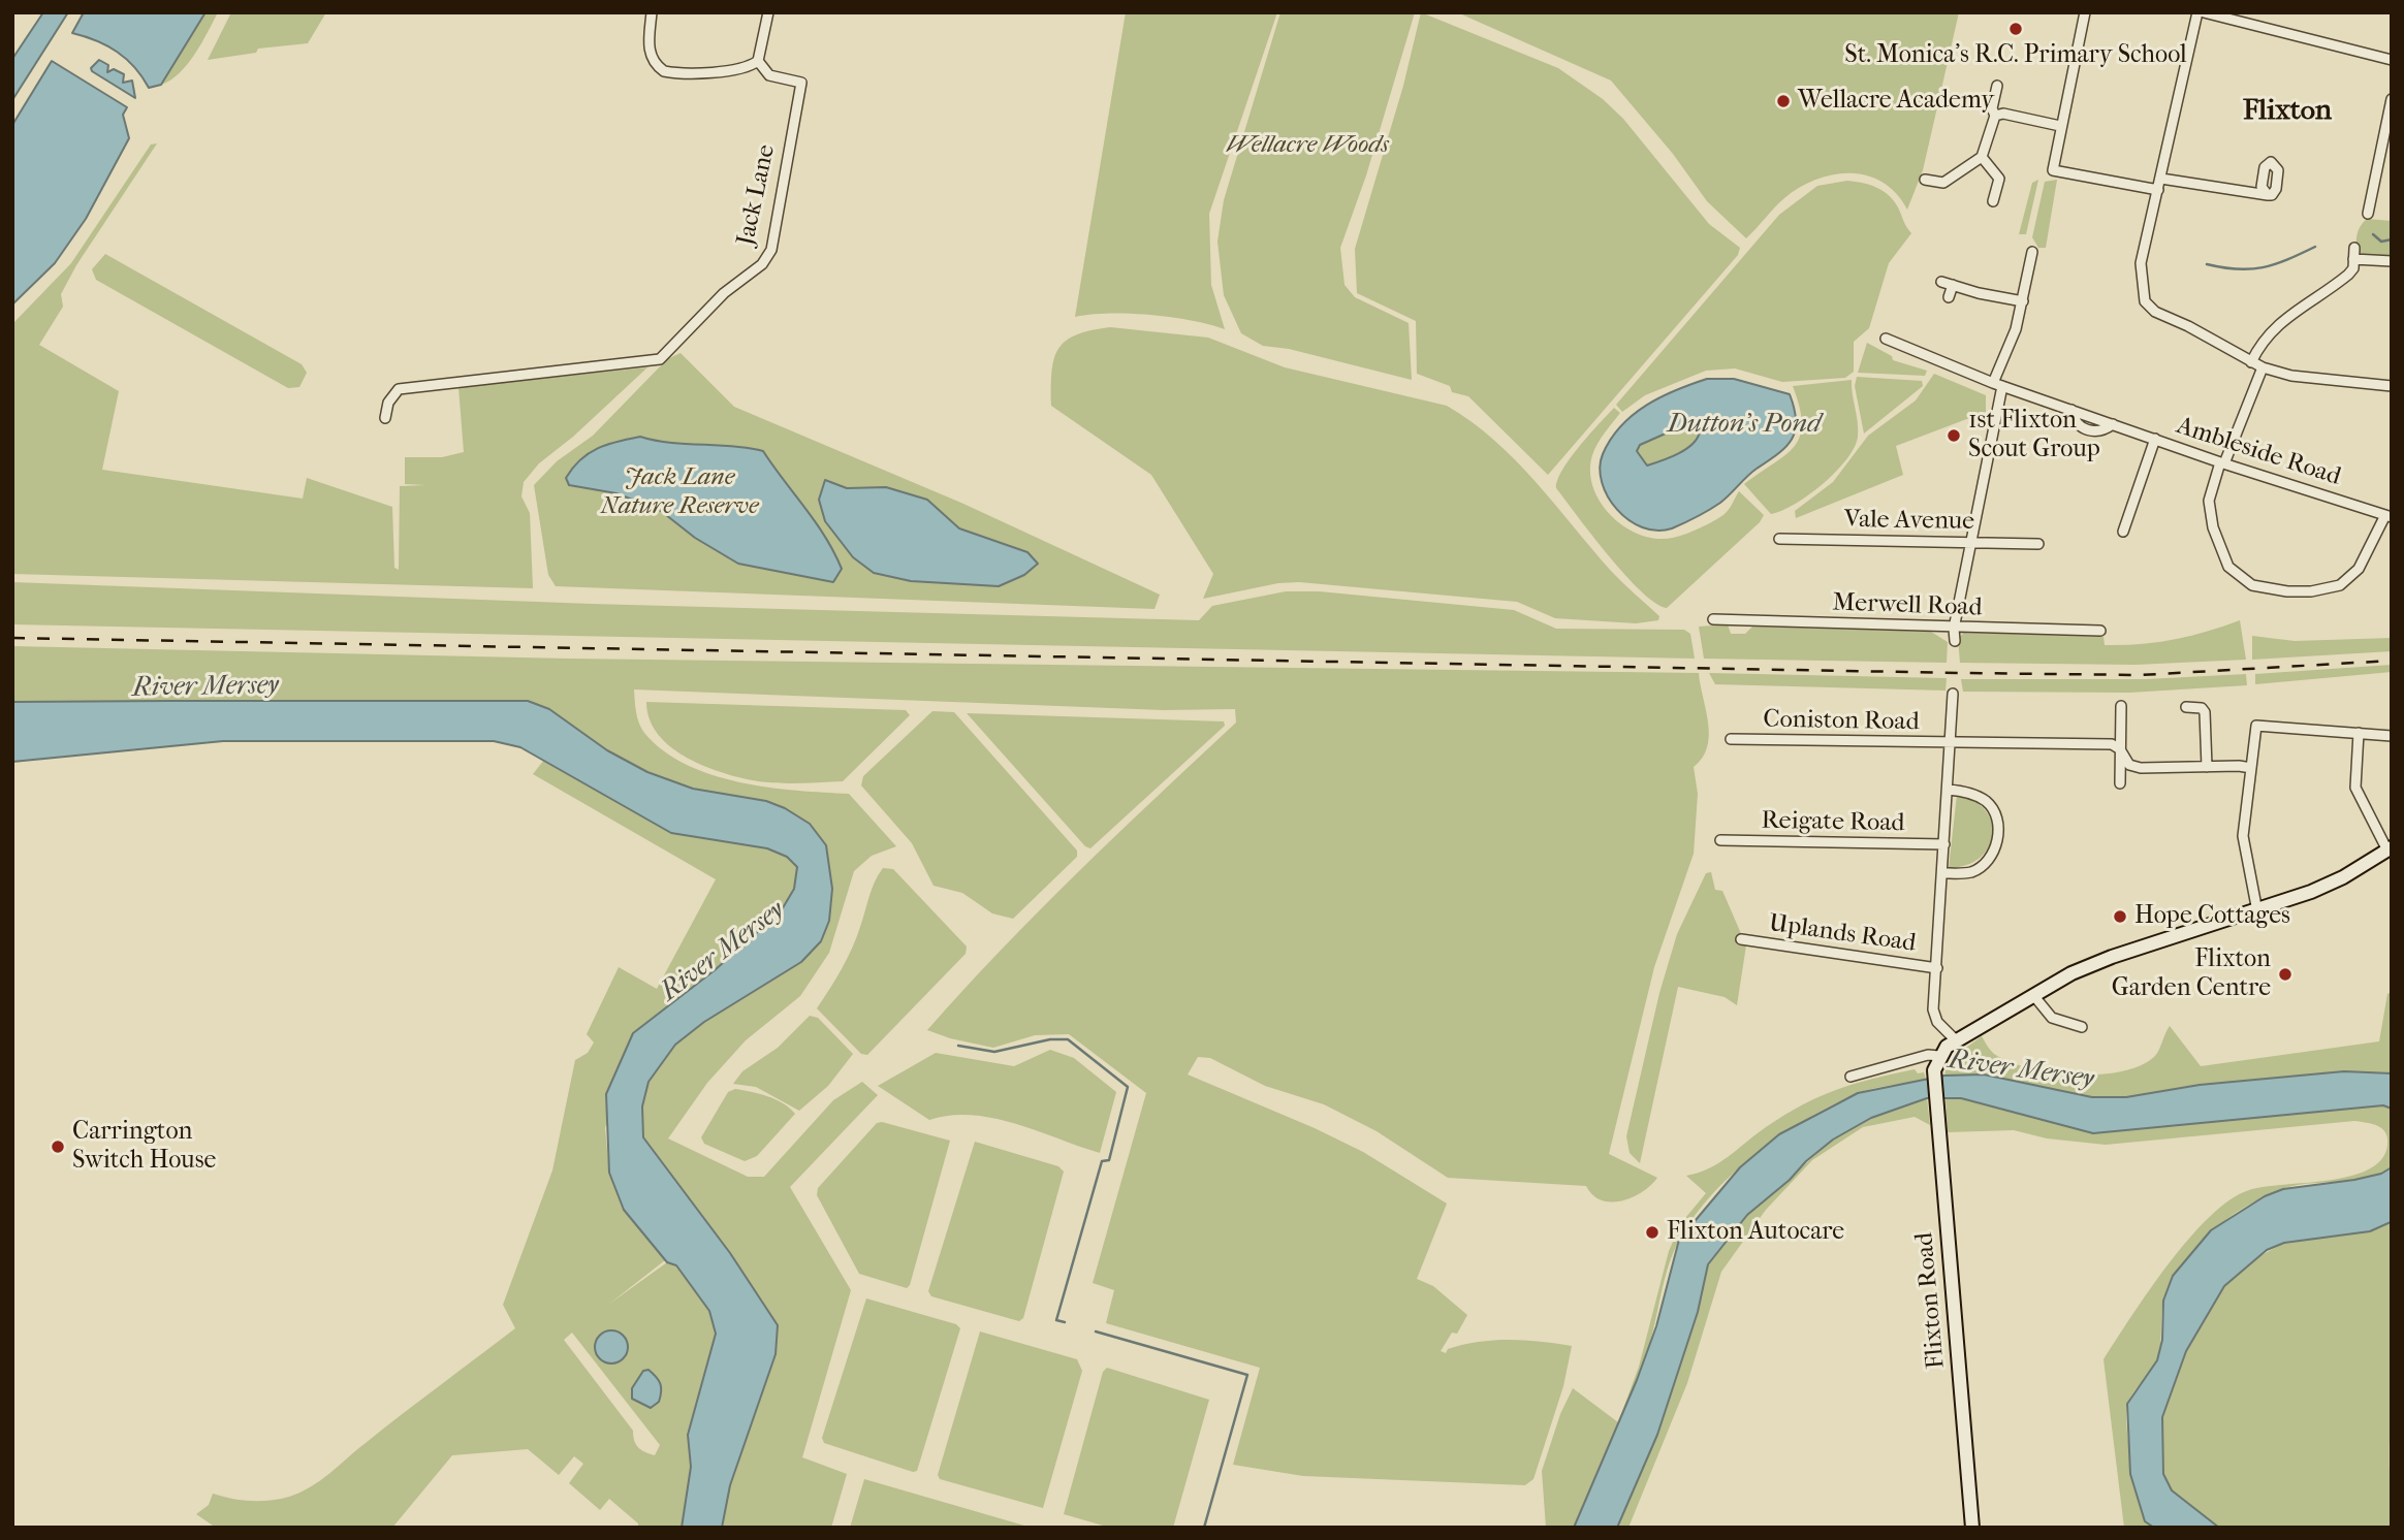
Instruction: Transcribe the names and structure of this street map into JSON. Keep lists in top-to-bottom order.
{
  "streets": {
    "main road": ["Flixton Road"],
    "street": [
      "Jack Lane",
      "Ambleside Road",
      "Vale Avenue",
      "Merwell Road",
      "Coniston Road",
      "Reigate Road",
      "Uplands Road"
    ]
  },
  "districts": ["Flixton"],
  "water": ["Dutton's Pond", "River Mersey"],
  "parks": ["Wellacre Woods", "Jack Lane Nature Reserve"],
  "places": [
    "St. Monica's R.C. Primary School",
    "Wellacre Academy",
    "1st Flixton Scout Group",
    "Hope Cottages",
    "Flixton Garden Centre",
    "Carrington Switch House",
    "Flixton Autocare"
  ]
}
